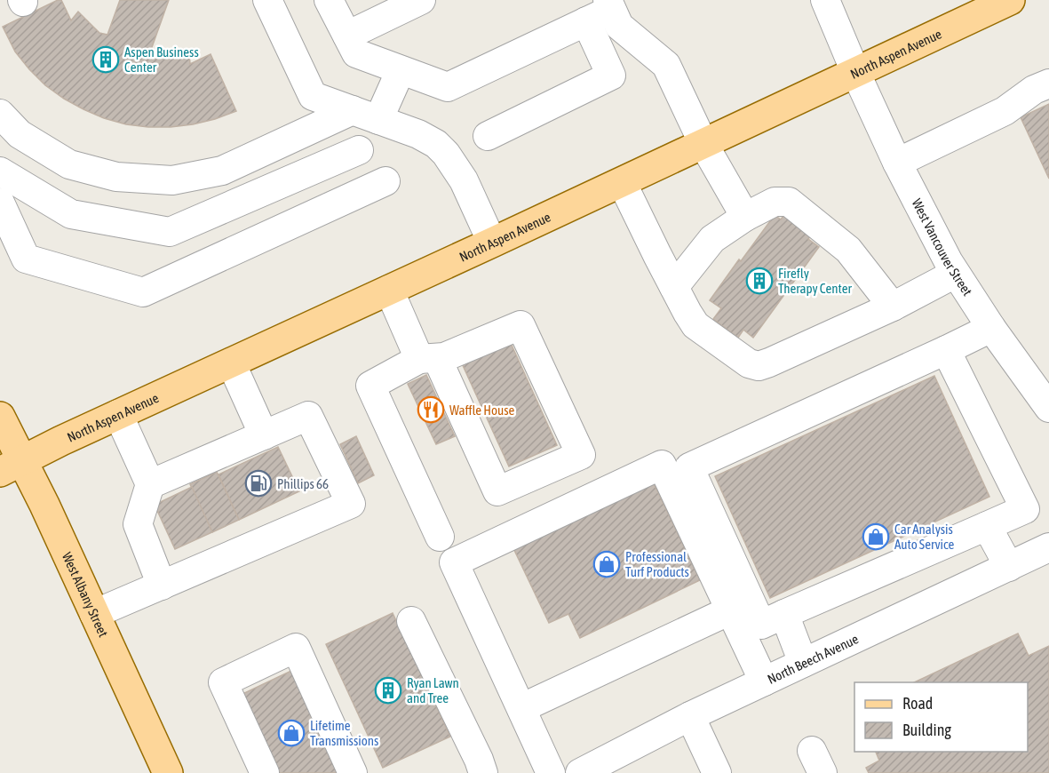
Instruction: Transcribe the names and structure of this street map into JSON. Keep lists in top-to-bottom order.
{
  "streets": {
    "main road": ["North Aspen Avenue", "West Albany Street"],
    "street": ["West Vancouver Street", "North Beech Avenue"]
  },
  "crossings": [
    ["North Aspen Avenue", "West Vancouver Street"],
    ["North Aspen Avenue", "West Albany Street"]
  ],
  "places": {
    "building": ["Aspen Business Center", "Firefly Therapy Center", "Ryan Lawn and Tree"],
    "restaurant": ["Waffle House"],
    "fuel station": ["Phillips 66"],
    "shop": ["Car Analysis Auto Service", "Professional Turf Products", "Lifetime Transmissions"]
  },
  "legend": ["Road", "Building"]
}
